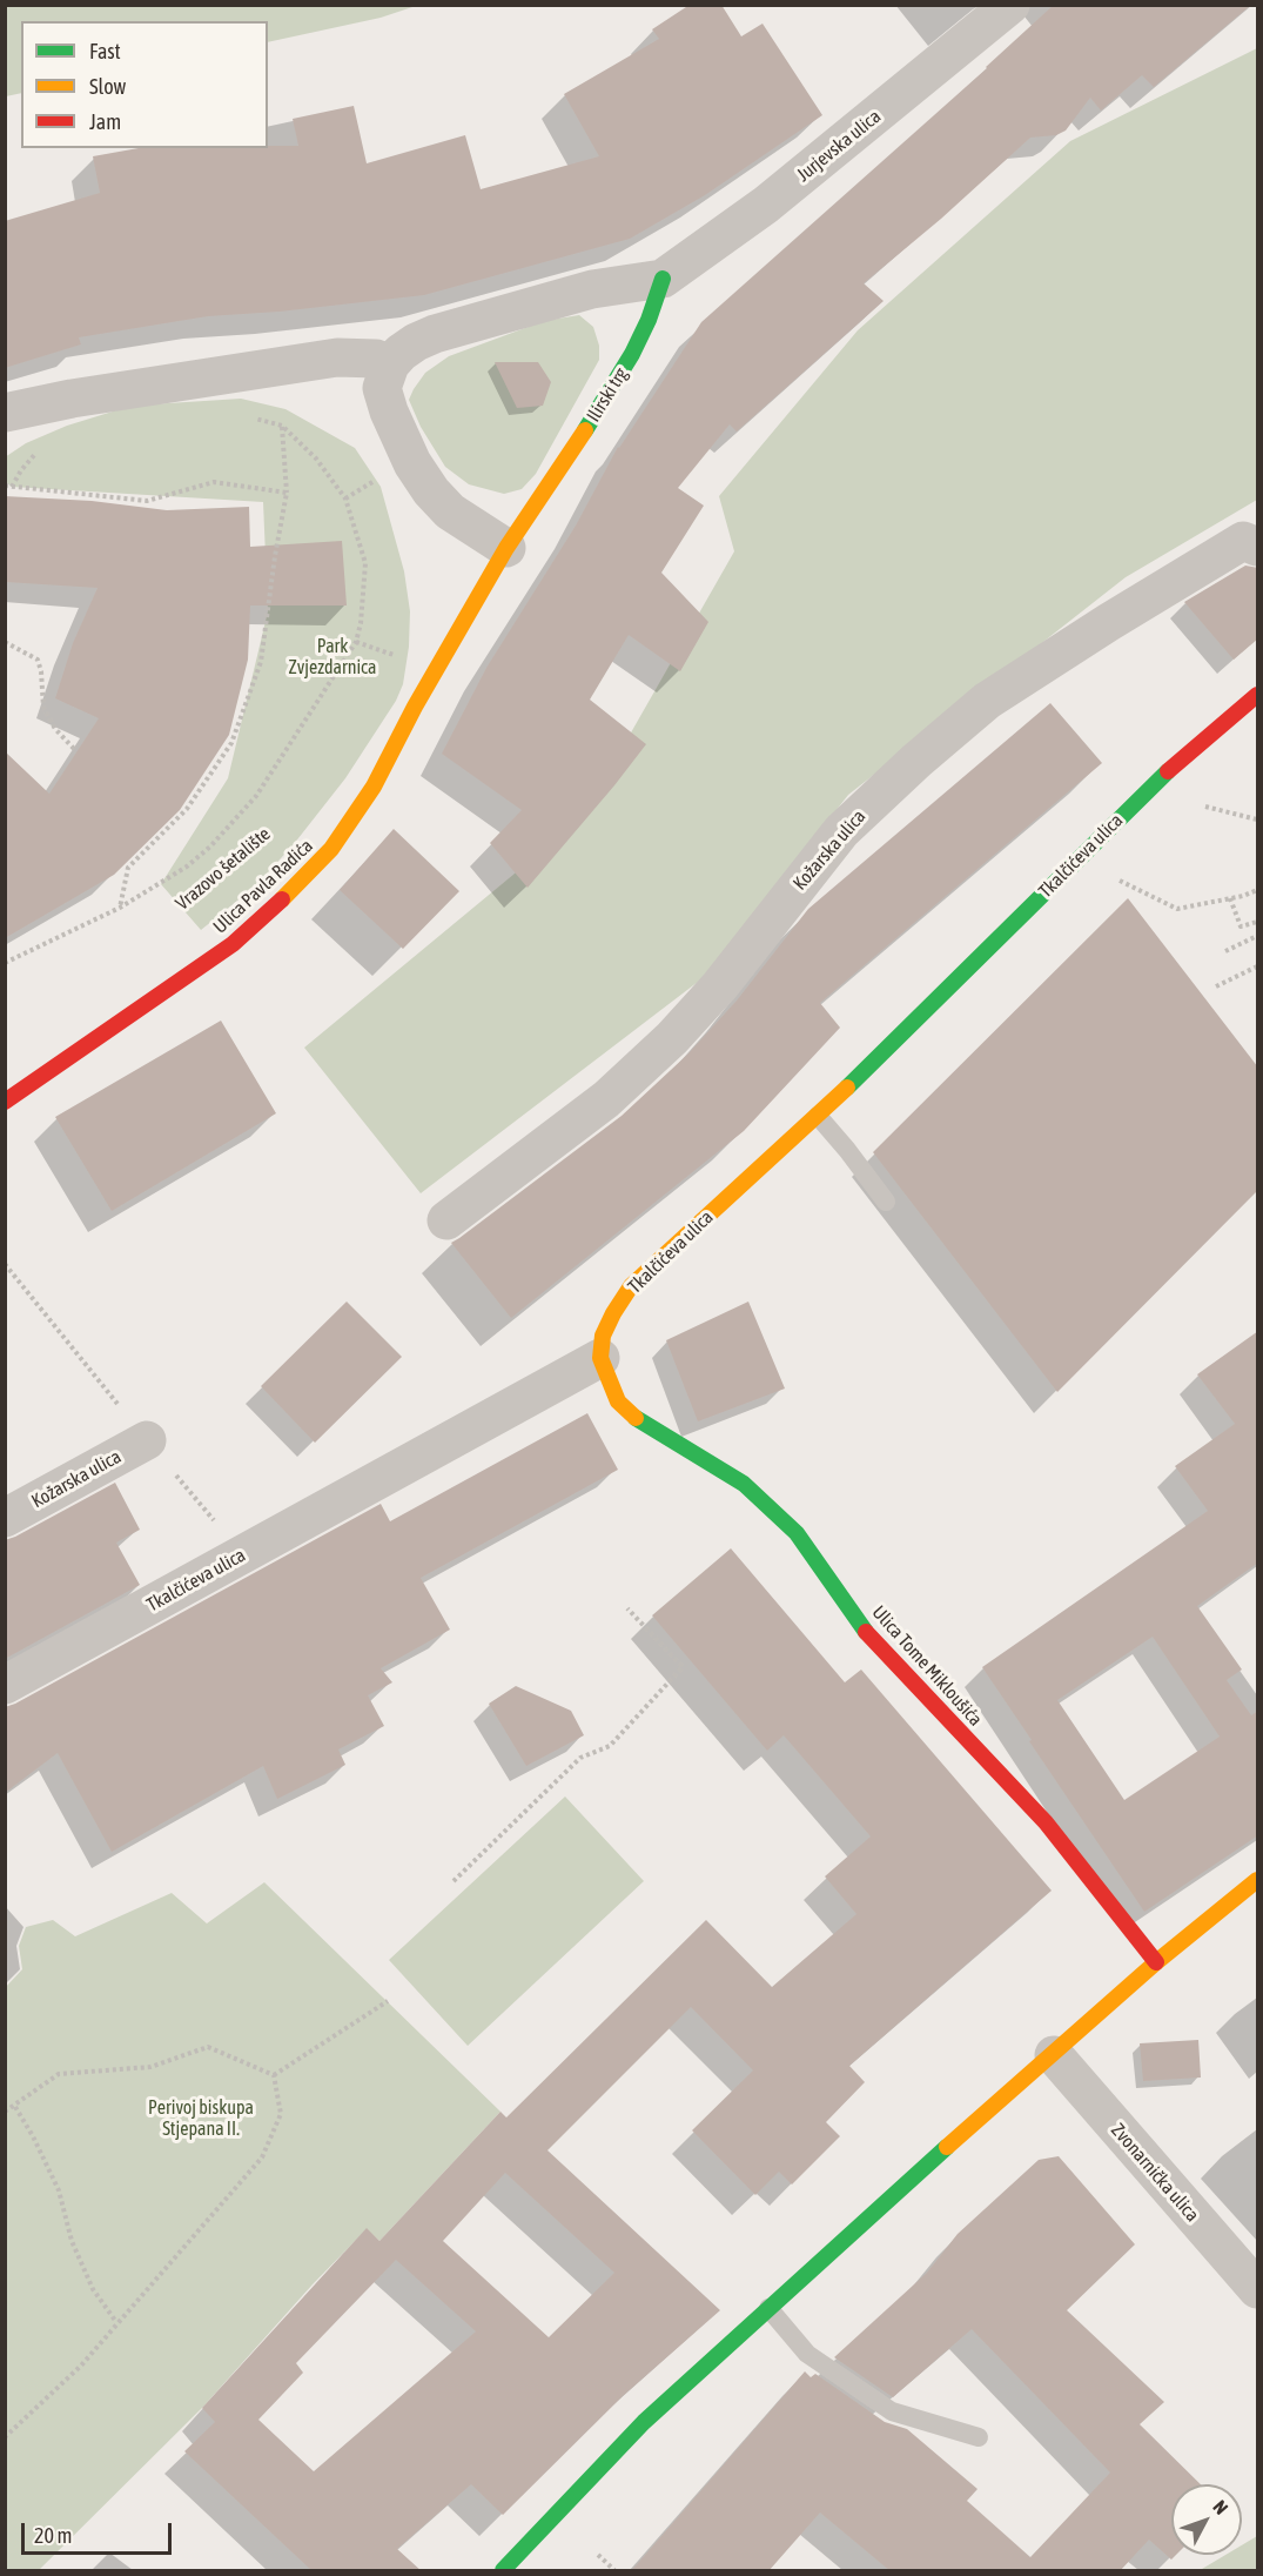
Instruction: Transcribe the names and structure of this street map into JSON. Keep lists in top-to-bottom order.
{
  "streets": {
    "street": [
      "Jurjevska ulica",
      "Ilirski trg",
      "Kožarska ulica",
      "Tkalčićeva ulica",
      "Ulica Pavla Radića",
      "Ulica Tome Mikloušića",
      "Zvonarnička ulica"
    ]
  },
  "crossings": [
    ["Jurjevska ulica", "Ilirski trg"],
    ["Ilirski trg", "Ulica Pavla Radića"],
    ["Tkalčićeva ulica", "Ulica Tome Mikloušića"]
  ],
  "parks": ["Park Zvjezdarnica", "Perivoj biskupa Stjepana II."],
  "legend": ["Fast", "Slow", "Jam"],
  "scale_bar": "20 m",
  "north": "top right"
}
